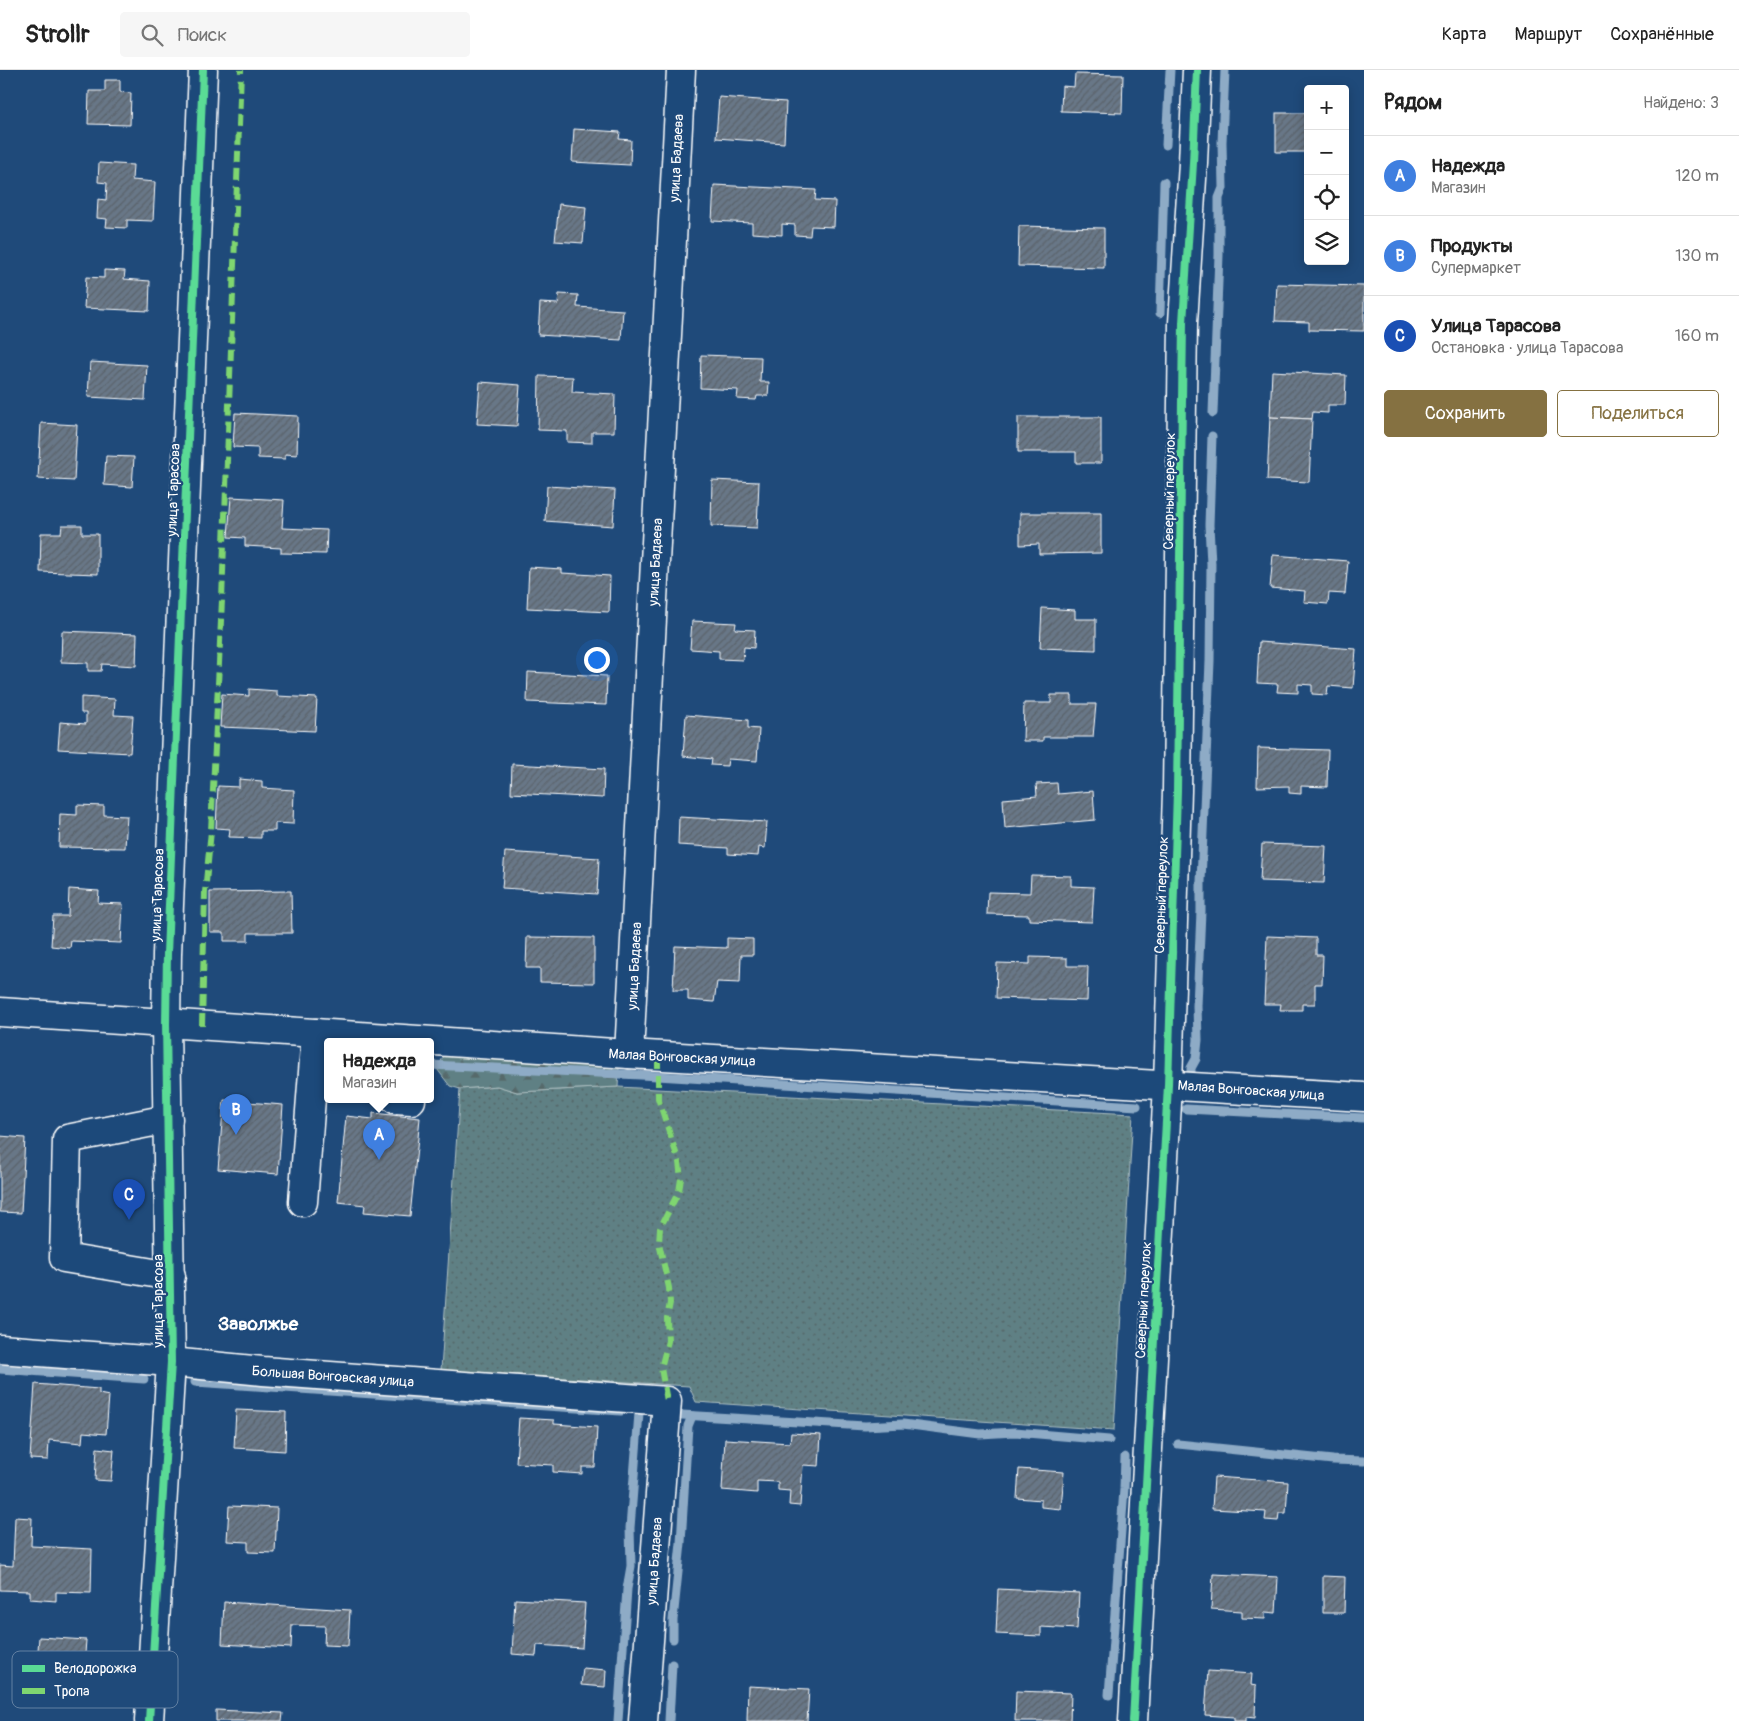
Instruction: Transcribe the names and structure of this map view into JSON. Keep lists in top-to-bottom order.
{
  "streets": {
    "street": [
      "улица Бадаева",
      "улица Тарасова",
      "Северный переулок",
      "Малая Вонговская улица",
      "Большая Вонговская улица"
    ]
  },
  "crossings": [
    ["улица Бадаева", "Малая Вонговская улица"],
    ["улица Бадаева", "Большая Вонговская улица"],
    ["улица Тарасова", "Малая Вонговская улица"],
    ["улица Тарасова", "Большая Вонговская улица"],
    ["Северный переулок", "Малая Вонговская улица"]
  ],
  "districts": ["Заволжье"],
  "legend": ["Велодорожка", "Тропа"],
  "page": {
    "header": "Strollr",
    "search": "Поиск",
    "nav": ["Карта", "Маршрут", "Сохранённые"],
    "heading": ["Рядом", "Найдено: 3"],
    "map_buttons": ["+", "−"],
    "list": [
      {
        "mark": "A",
        "name": "Надежда",
        "note": "Магазин",
        "value": "120 m"
      },
      {
        "mark": "B",
        "name": "Продукты",
        "note": "Супермаркет",
        "value": "130 m"
      },
      {
        "mark": "C",
        "name": "Улица Тарасова",
        "note": "Остановка · улица Тарасова",
        "value": "160 m"
      }
    ],
    "buttons": ["Сохранить", "Поделиться"],
    "popup": ["Надежда", "Магазин"],
    "pins": ["B", "A", "C"]
  }
}
